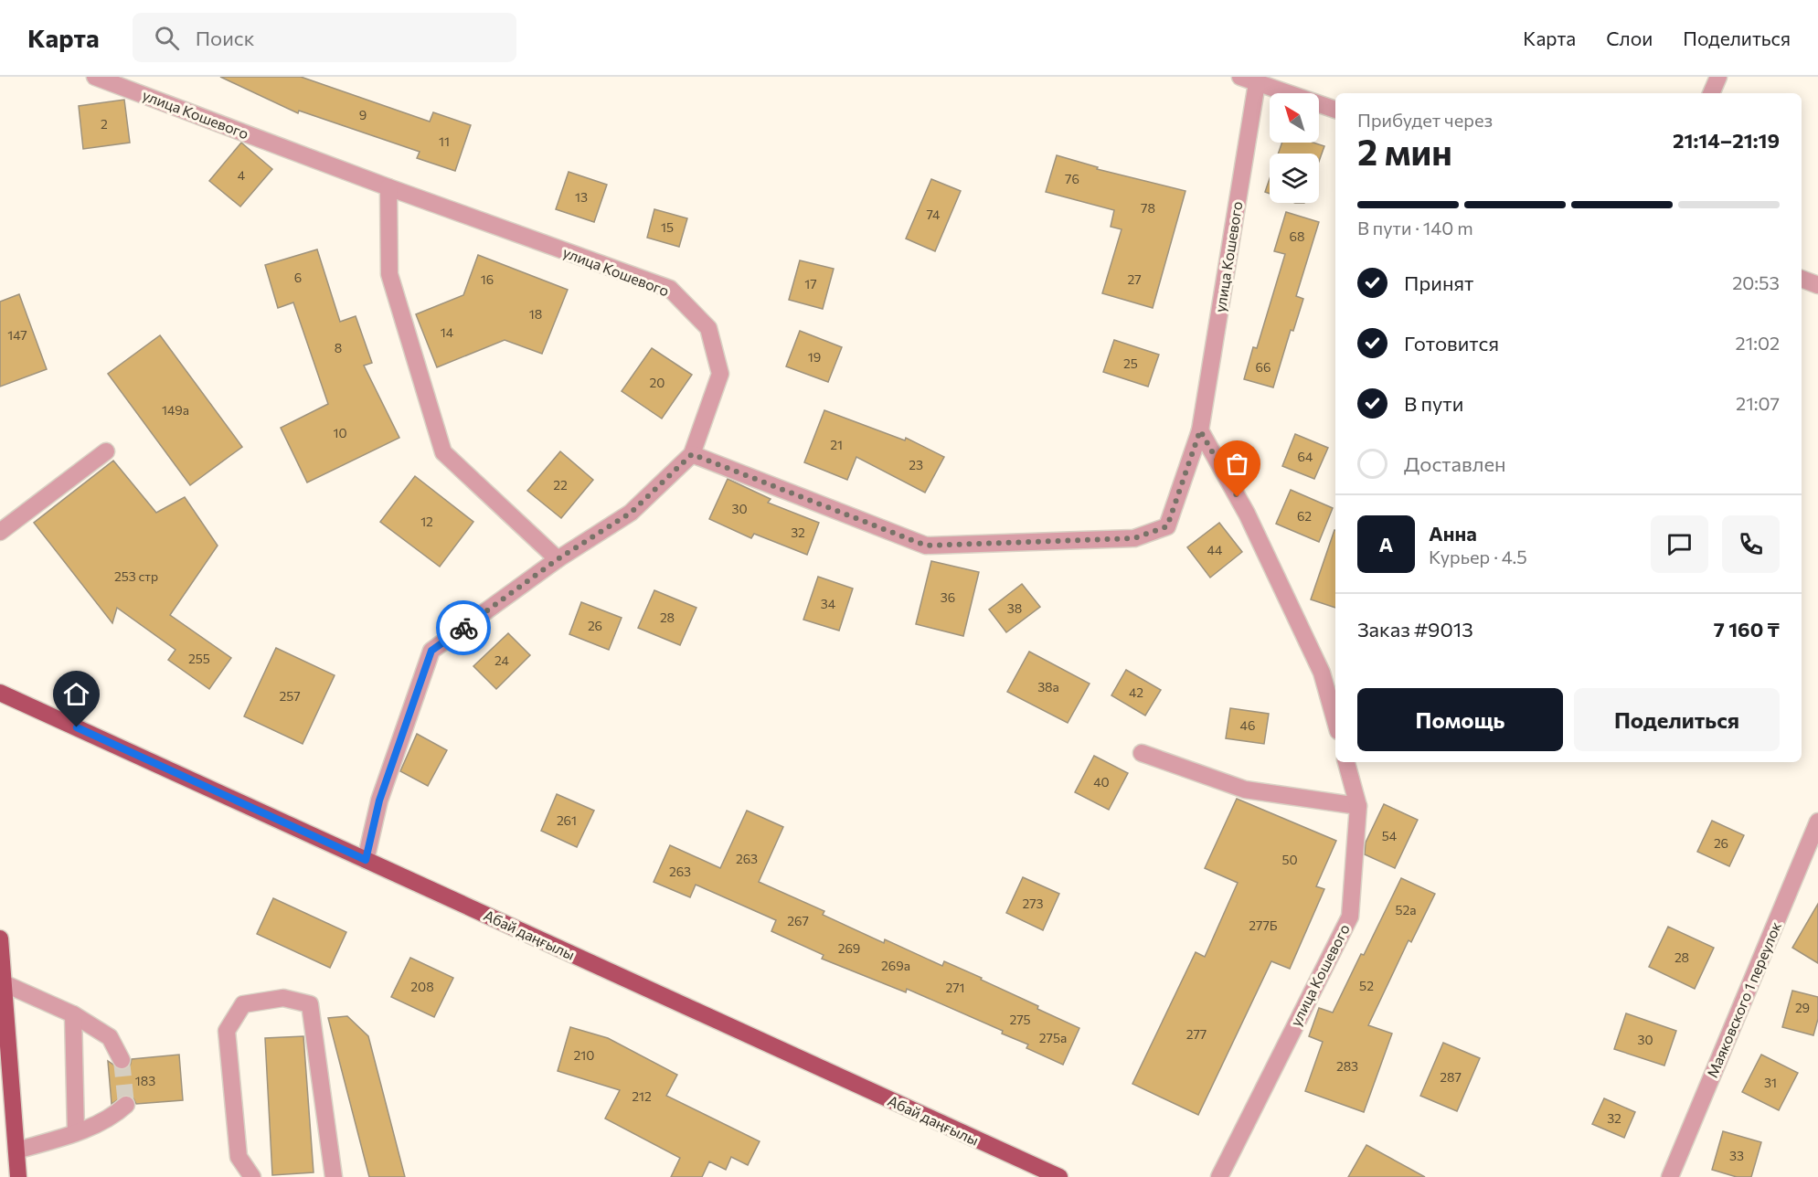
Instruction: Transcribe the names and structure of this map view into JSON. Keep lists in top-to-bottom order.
{
  "streets": {
    "main road": ["Абай даңғылы"],
    "street": ["улица Кошевого", "Маяковского 1 переулок"]
  },
  "crossings": [
    ["улица Кошевого", "Абай даңғылы"]
  ],
  "house_numbers": [
    "9",
    "2",
    "11",
    "4",
    "76",
    "13",
    "78",
    "74",
    "15",
    "68",
    "6",
    "16",
    "27",
    "17",
    "18",
    "14",
    "147",
    "8",
    "19",
    "25",
    "66",
    "20",
    "149а",
    "10",
    "21",
    "64",
    "23",
    "22",
    "30",
    "62",
    "12",
    "32",
    "44",
    "253 стр",
    "36",
    "34",
    "38",
    "28",
    "26",
    "255",
    "24",
    "38а",
    "42",
    "257",
    "46",
    "40",
    "261",
    "54",
    "26",
    "263",
    "50",
    "263",
    "273",
    "52а",
    "267",
    "277Б",
    "269",
    "28",
    "269а",
    "52",
    "208",
    "271",
    "29",
    "275",
    "277",
    "275а",
    "30",
    "210",
    "283",
    "287",
    "183",
    "31",
    "212",
    "32",
    "33"
  ],
  "north": "top left",
  "page": {
    "header": "Карта",
    "search": "Поиск",
    "nav": ["Карта", "Слои", "Поделиться"],
    "heading": ["2 мин", "Прибудет через", "21:14–21:19"],
    "panel": [
      "Анна",
      "Курьер · 4.5",
      "Заказ #9013",
      "7 160 ₸"
    ],
    "bar": "В пути · 140 m",
    "list": [
      ["Принят", "20:53"],
      ["Готовится", "21:02"],
      ["В пути", "21:07"],
      "Доставлен"
    ],
    "round": "А",
    "buttons": ["Помощь", "Поделиться"]
  }
}
